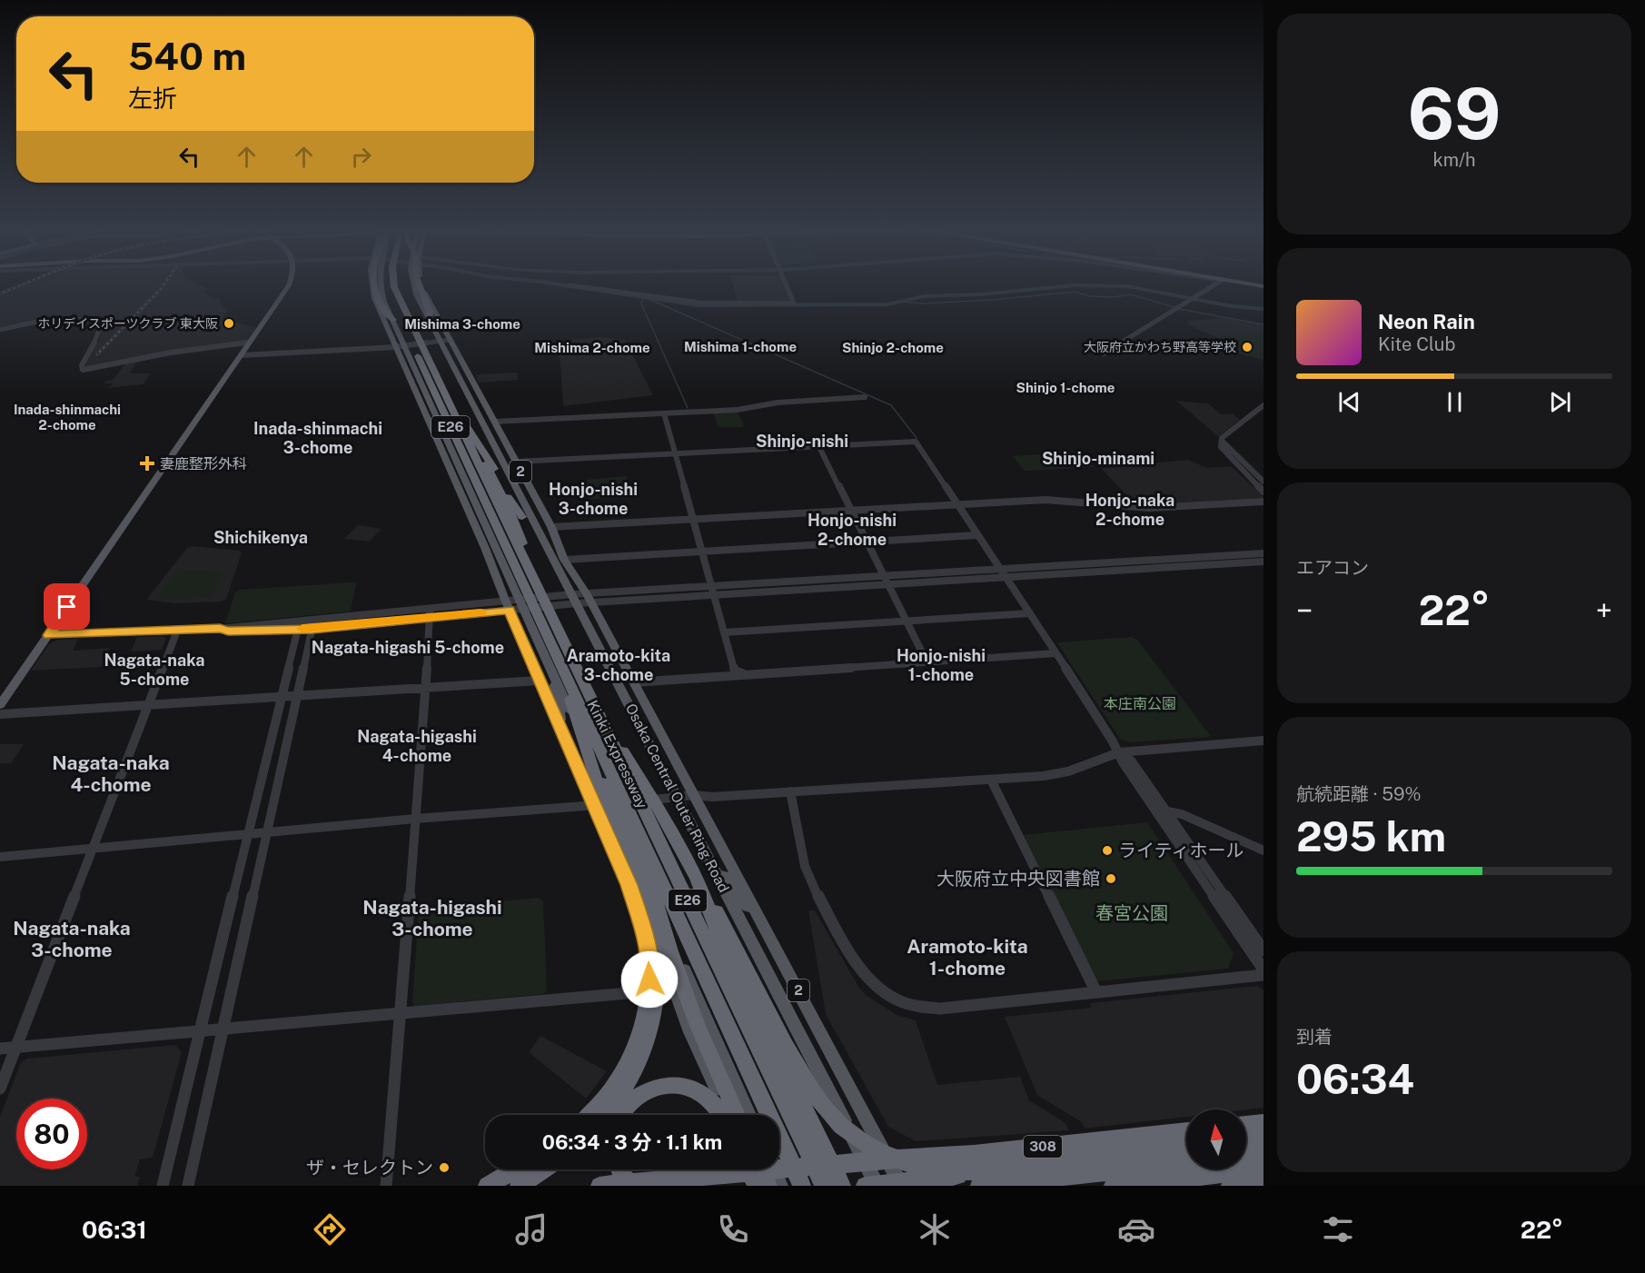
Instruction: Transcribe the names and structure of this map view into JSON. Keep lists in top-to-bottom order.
{
  "streets": {
    "highway": ["E26", "Kinki Expressway", "308"],
    "main road": ["2", "Osaka Central Outer Ring Road"]
  },
  "crossings": [
    ["2", "Osaka Central Outer Ring Road"],
    ["2", "308"]
  ],
  "districts": [
    "Mishima 3-chome",
    "Mishima 1-chome",
    "Mishima 2-chome",
    "Shinjo 2-chome",
    "Shinjo 1-chome",
    "Inada-shinmachi 2-chome",
    "Inada-shinmachi 3-chome",
    "Shinjo-nishi",
    "Shinjo-minami",
    "Honjo-nishi 3-chome",
    "Honjo-naka 2-chome",
    "Honjo-nishi 2-chome",
    "Shichikenya",
    "Nagata-higashi 5-chome",
    "Aramoto-kita 3-chome",
    "Honjo-nishi 1-chome",
    "Nagata-naka 5-chome",
    "Nagata-higashi 4-chome",
    "Nagata-naka 4-chome",
    "Nagata-higashi 3-chome",
    "Nagata-naka 3-chome",
    "Aramoto-kita 1-chome"
  ],
  "parks": ["本庄南公園", "春宮公園"],
  "places": {
    "other": [
      "ホリデイスポーツクラブ 東大阪",
      "大阪府立かわち野高等学校",
      "ライティホール",
      "大阪府立中央図書館",
      "ザ・セレクトン"
    ],
    "health": ["妻鹿整形外科"]
  },
  "north": "top",
  "page": {
    "tile": [
      ["69", "km/h"],
      "エアコン",
      ["航続距離 · 59%", "295 km"],
      ["到着", "06:34"]
    ],
    "turn": ["540 m", "左折"],
    "song": ["Neon Rain", "Kite Club"],
    "heat": ["−", "22°", "+"],
    "limit": "80",
    "trip": "06:34 · 3 分 · 1.1 km",
    "tabs": ["06:31", "22°"]
  }
}
